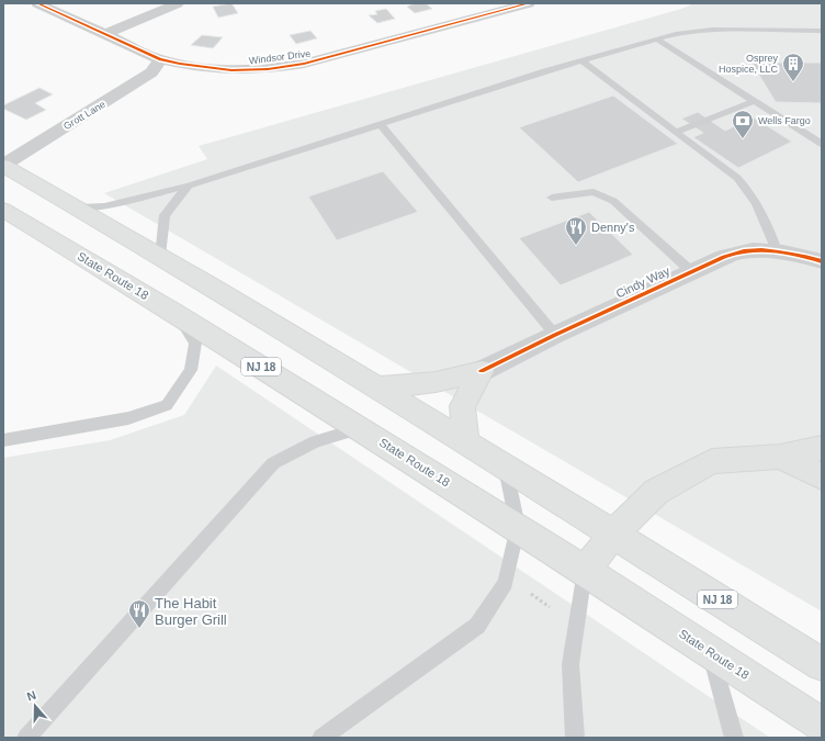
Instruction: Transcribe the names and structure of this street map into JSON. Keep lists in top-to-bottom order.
{
  "streets": {
    "highway": ["State Route 18", "NJ 18"],
    "street": ["Windsor Drive", "Grott Lane", "Cindy Way"]
  },
  "crossings": [
    ["Windsor Drive", "Grott Lane"],
    ["Grott Lane", "NJ 18"]
  ],
  "places": {
    "building": ["Osprey Hospice, LLC"],
    "bank": ["Wells Fargo"],
    "restaurant": ["Denny's", "The Habit Burger Grill"]
  },
  "north": "top"
}
